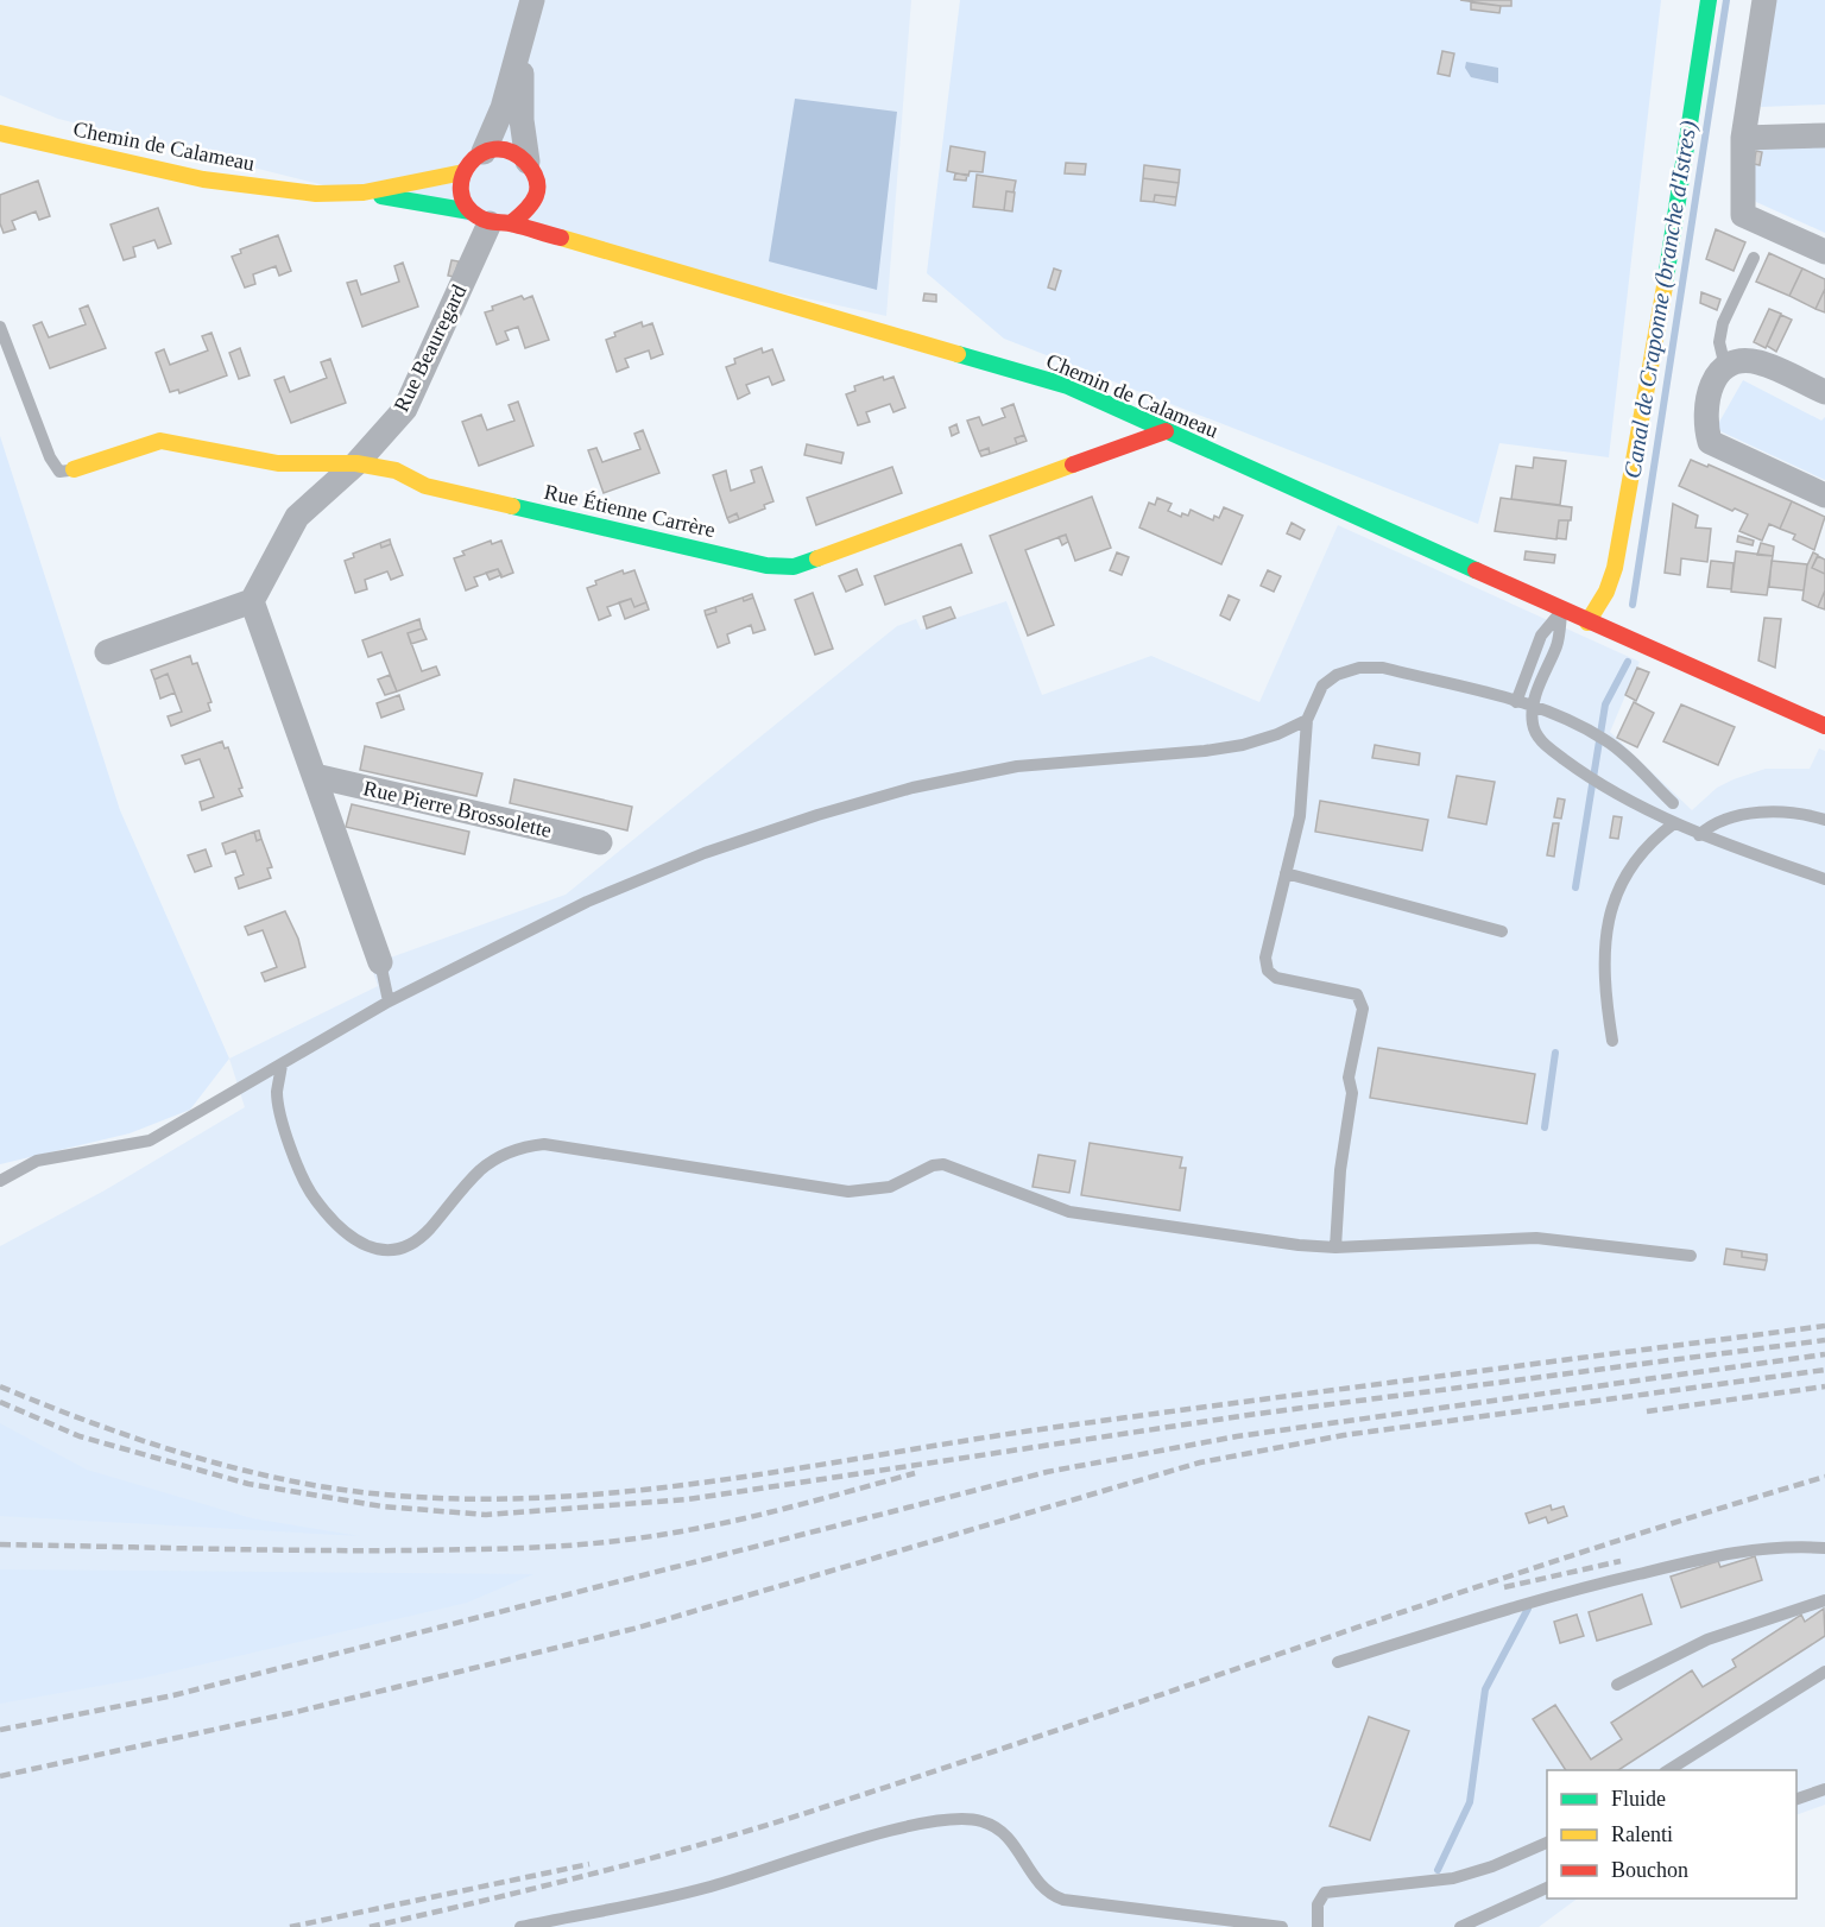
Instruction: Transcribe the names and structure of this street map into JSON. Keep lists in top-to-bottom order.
{
  "streets": {
    "main road": ["Chemin de Calameau", "Rue Étienne Carrère"],
    "street": ["Rue Beauregard", "Rue Pierre Brossolette"]
  },
  "crossings": [
    ["Chemin de Calameau", "Rue Beauregard"],
    ["Chemin de Calameau", "Rue Étienne Carrère"],
    ["Rue Beauregard", "Rue Étienne Carrère"]
  ],
  "water": ["Canal de Craponne (branche d'Istres)"],
  "legend": ["Fluide", "Ralenti", "Bouchon"]
}
